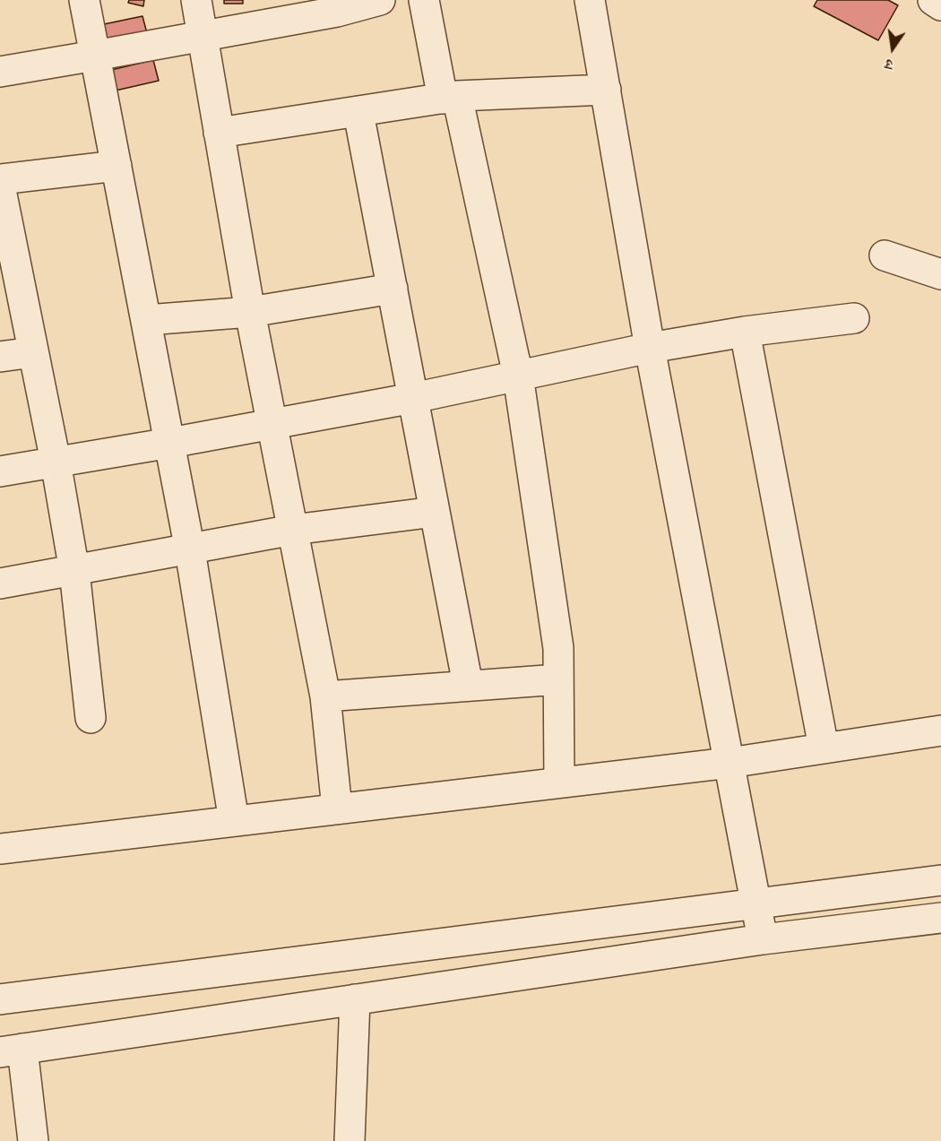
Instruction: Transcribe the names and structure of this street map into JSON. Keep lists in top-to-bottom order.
{
  "north": "bottom"
}
